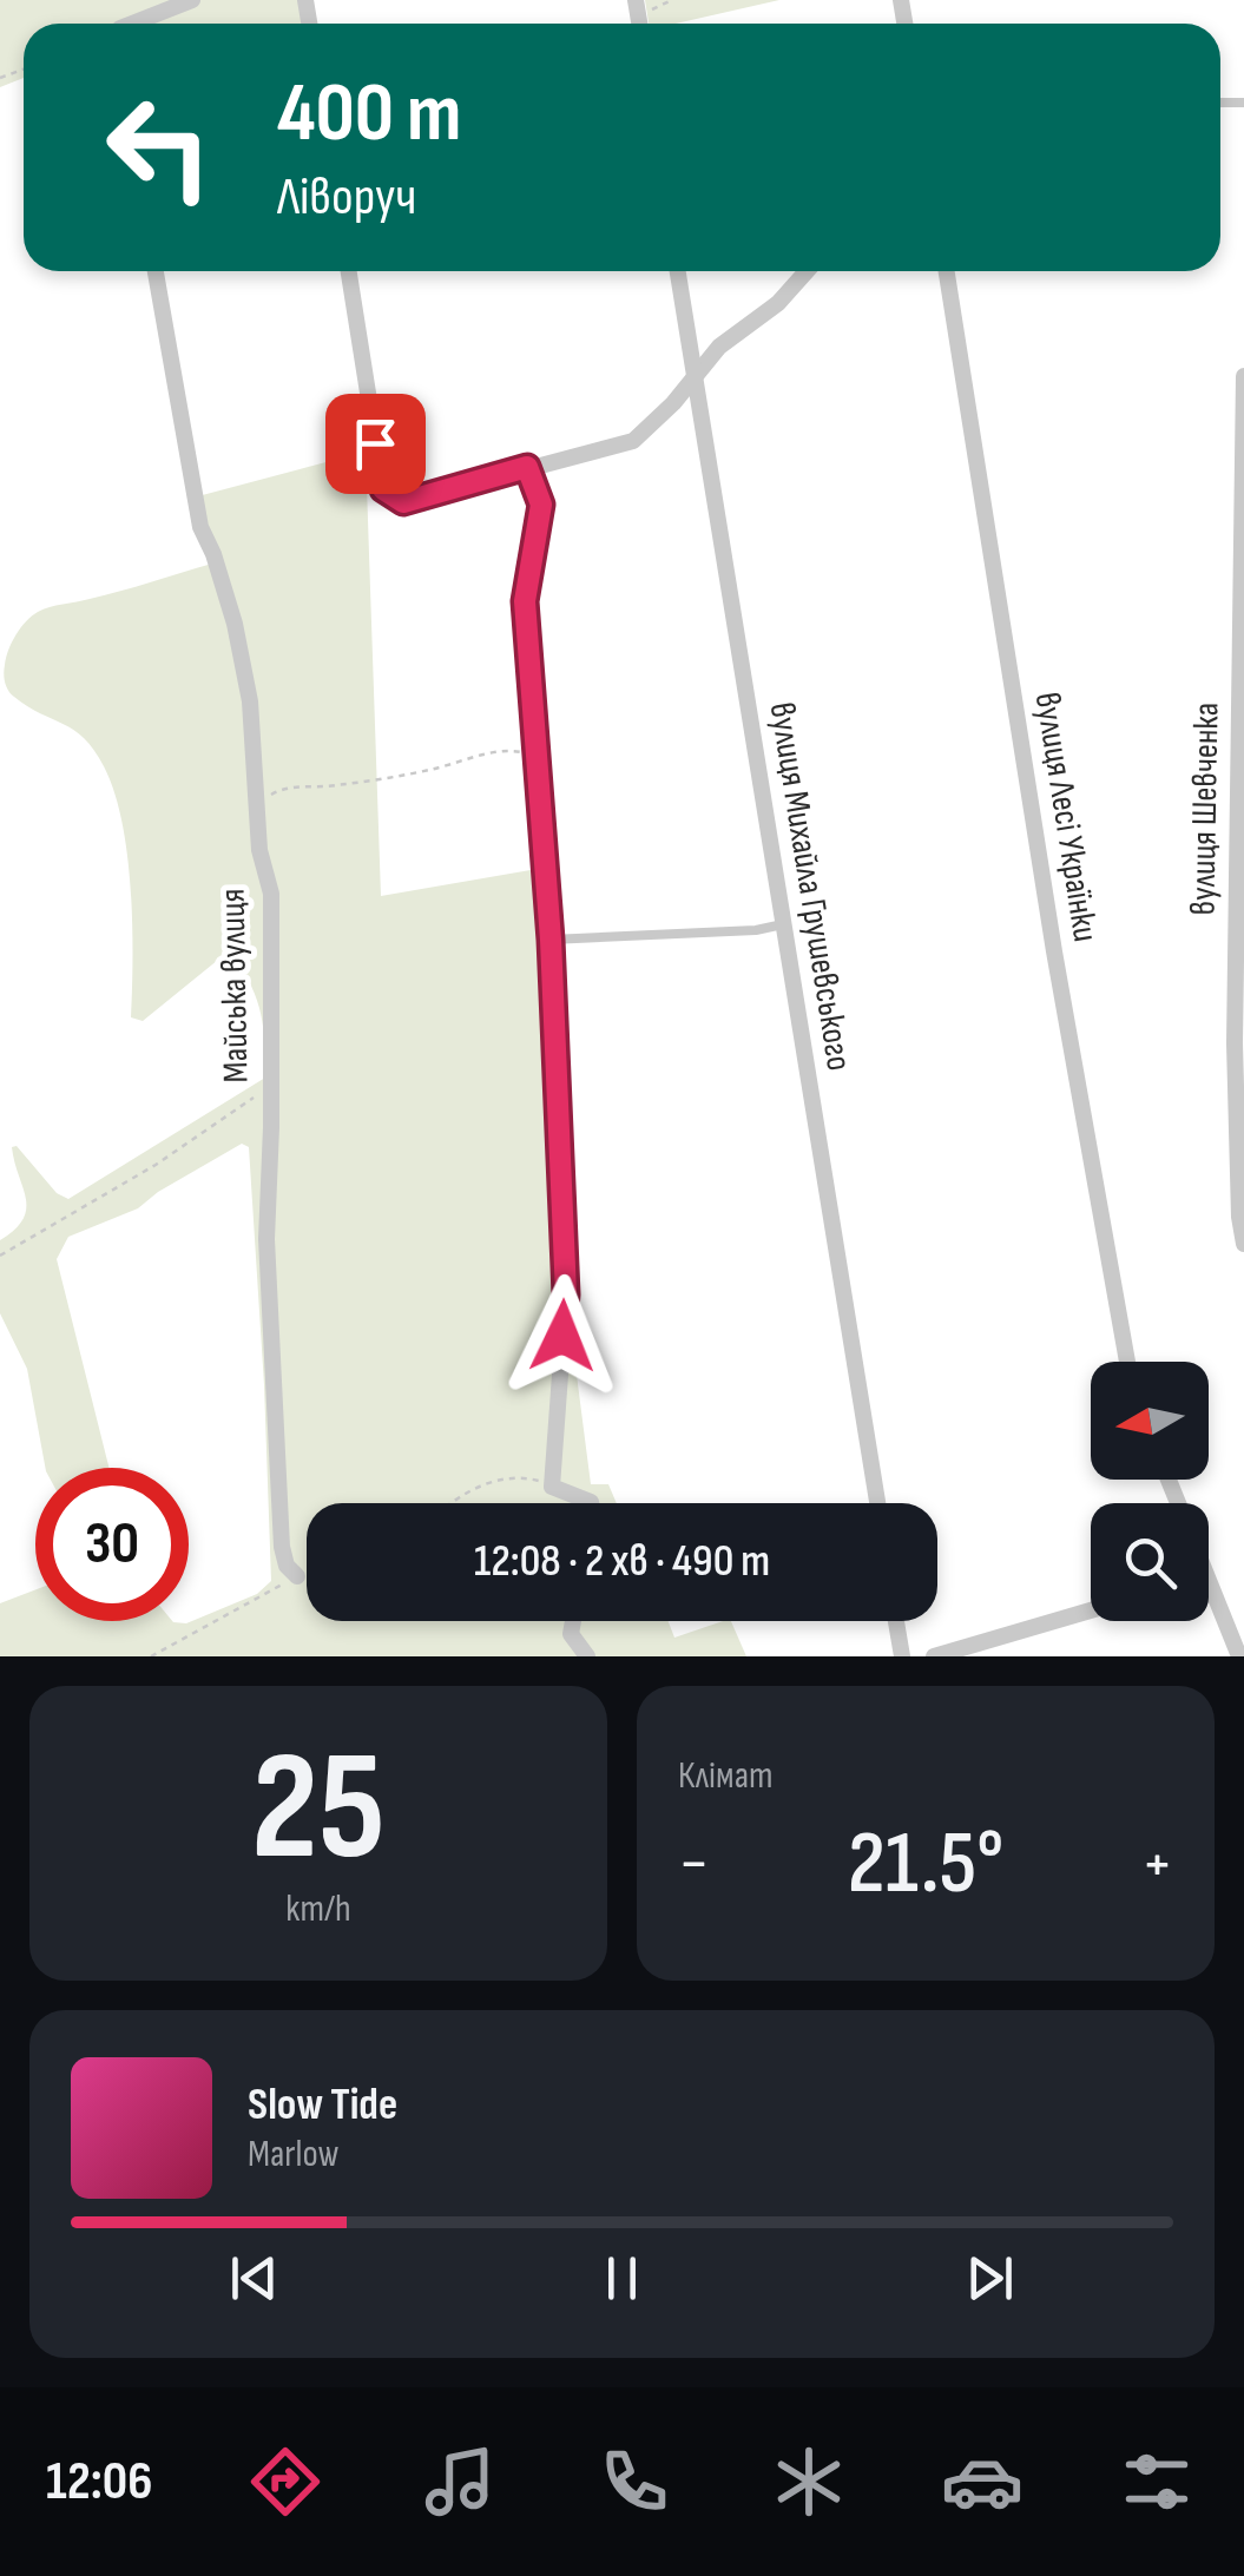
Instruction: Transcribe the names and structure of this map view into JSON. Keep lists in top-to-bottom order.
{
  "streets": {
    "street": [
      "вулиця Шевченка",
      "вулиця Лесі Українки",
      "вулиця Михайла Грушевського",
      "Майська вулиця"
    ]
  },
  "north": "left",
  "page": {
    "turn": ["400 m", "Ліворуч"],
    "limit": "30",
    "trip": "12:08 · 2 хв · 490 m",
    "tile": [
      ["25", "km/h"],
      "Клімат"
    ],
    "heat": ["−", "21.5°", "+"],
    "song": ["Slow Tide", "Marlow"],
    "tabs": "12:06"
  }
}
